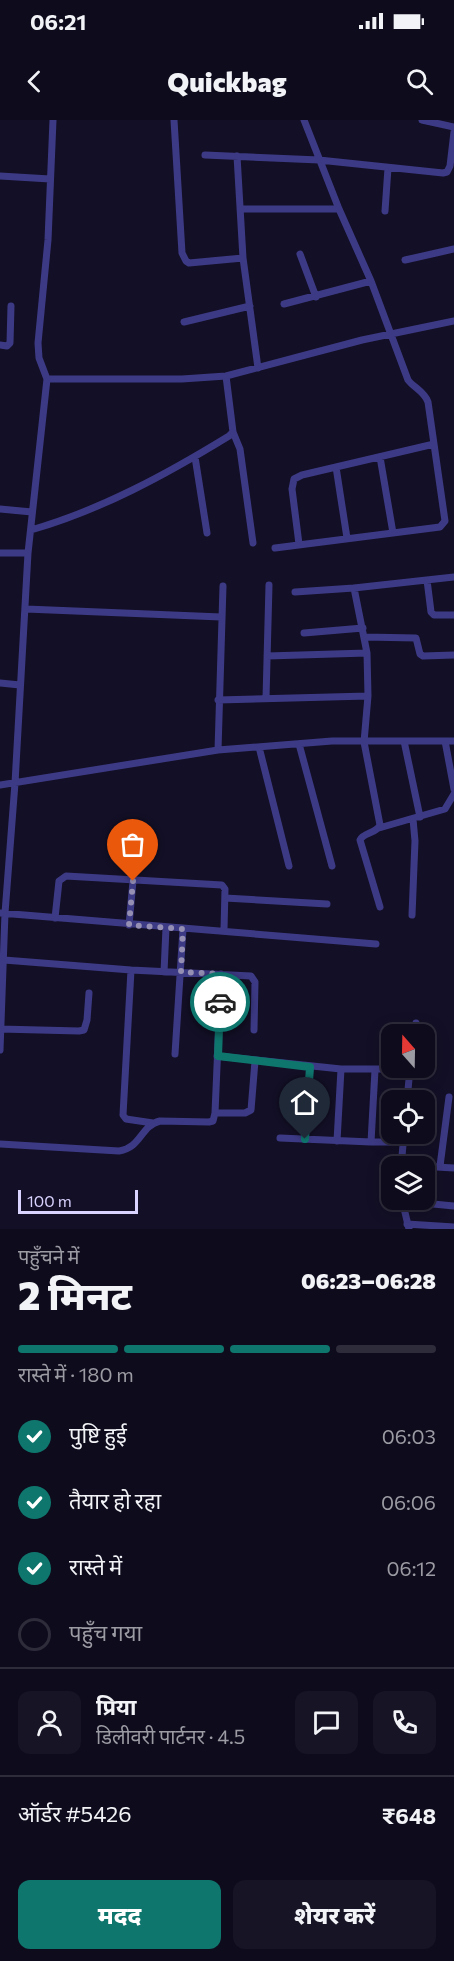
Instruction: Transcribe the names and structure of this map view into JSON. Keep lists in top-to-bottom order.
{
  "scale_bar": "100 m",
  "north": "top",
  "page": {
    "status": "06:21",
    "header": "Quickbag",
    "scale": "100 m",
    "heading": ["2 मिनट", "पहुँचने में", "06:23–06:28"],
    "panel": [
      "प्रिया",
      "डिलीवरी पार्टनर · 4.5",
      "ऑर्डर #5426",
      "₹648"
    ],
    "bar": "रास्ते में · 180 m",
    "list": [
      ["पुष्टि हुई", "06:03"],
      ["तैयार हो रहा", "06:06"],
      ["रास्ते में", "06:12"],
      "पहुँच गया"
    ],
    "buttons": ["मदद", "शेयर करें"]
  }
}
